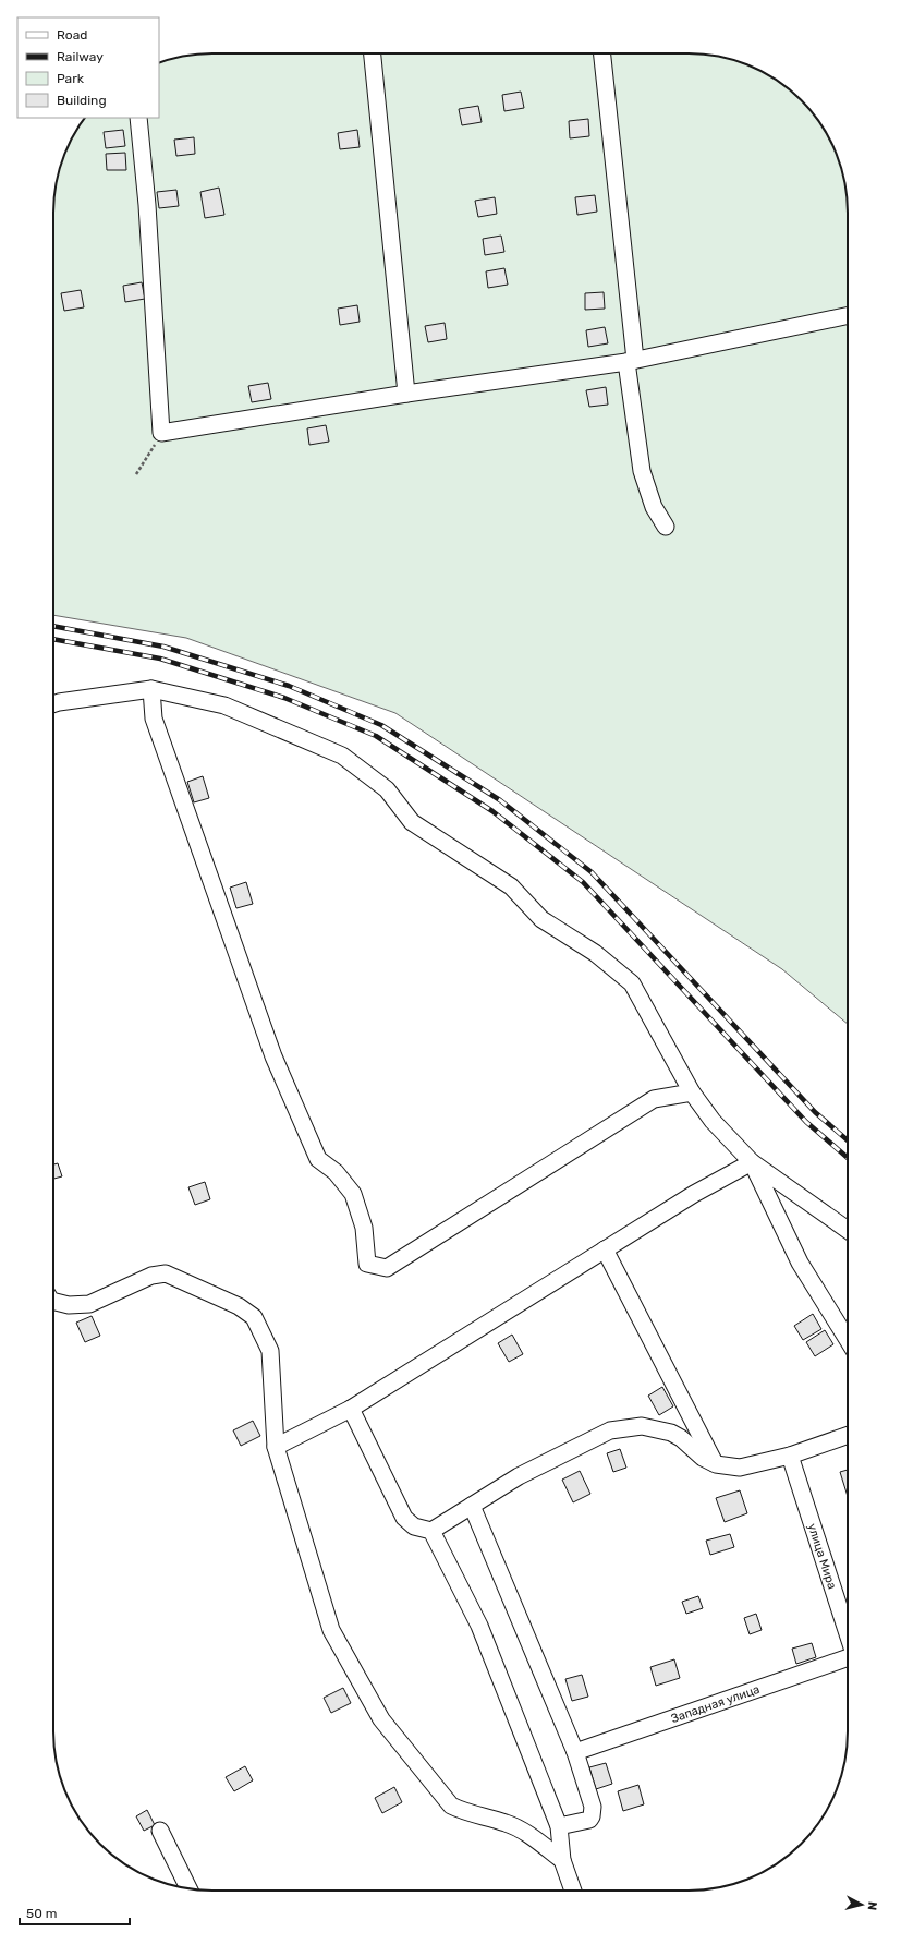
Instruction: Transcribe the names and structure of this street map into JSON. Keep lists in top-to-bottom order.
{
  "streets": {
    "street": ["улица Мира", "Западная улица"]
  },
  "legend": [
    "Road",
    "Railway",
    "Park",
    "Building"
  ],
  "scale_bar": "50 m",
  "north": "right"
}
